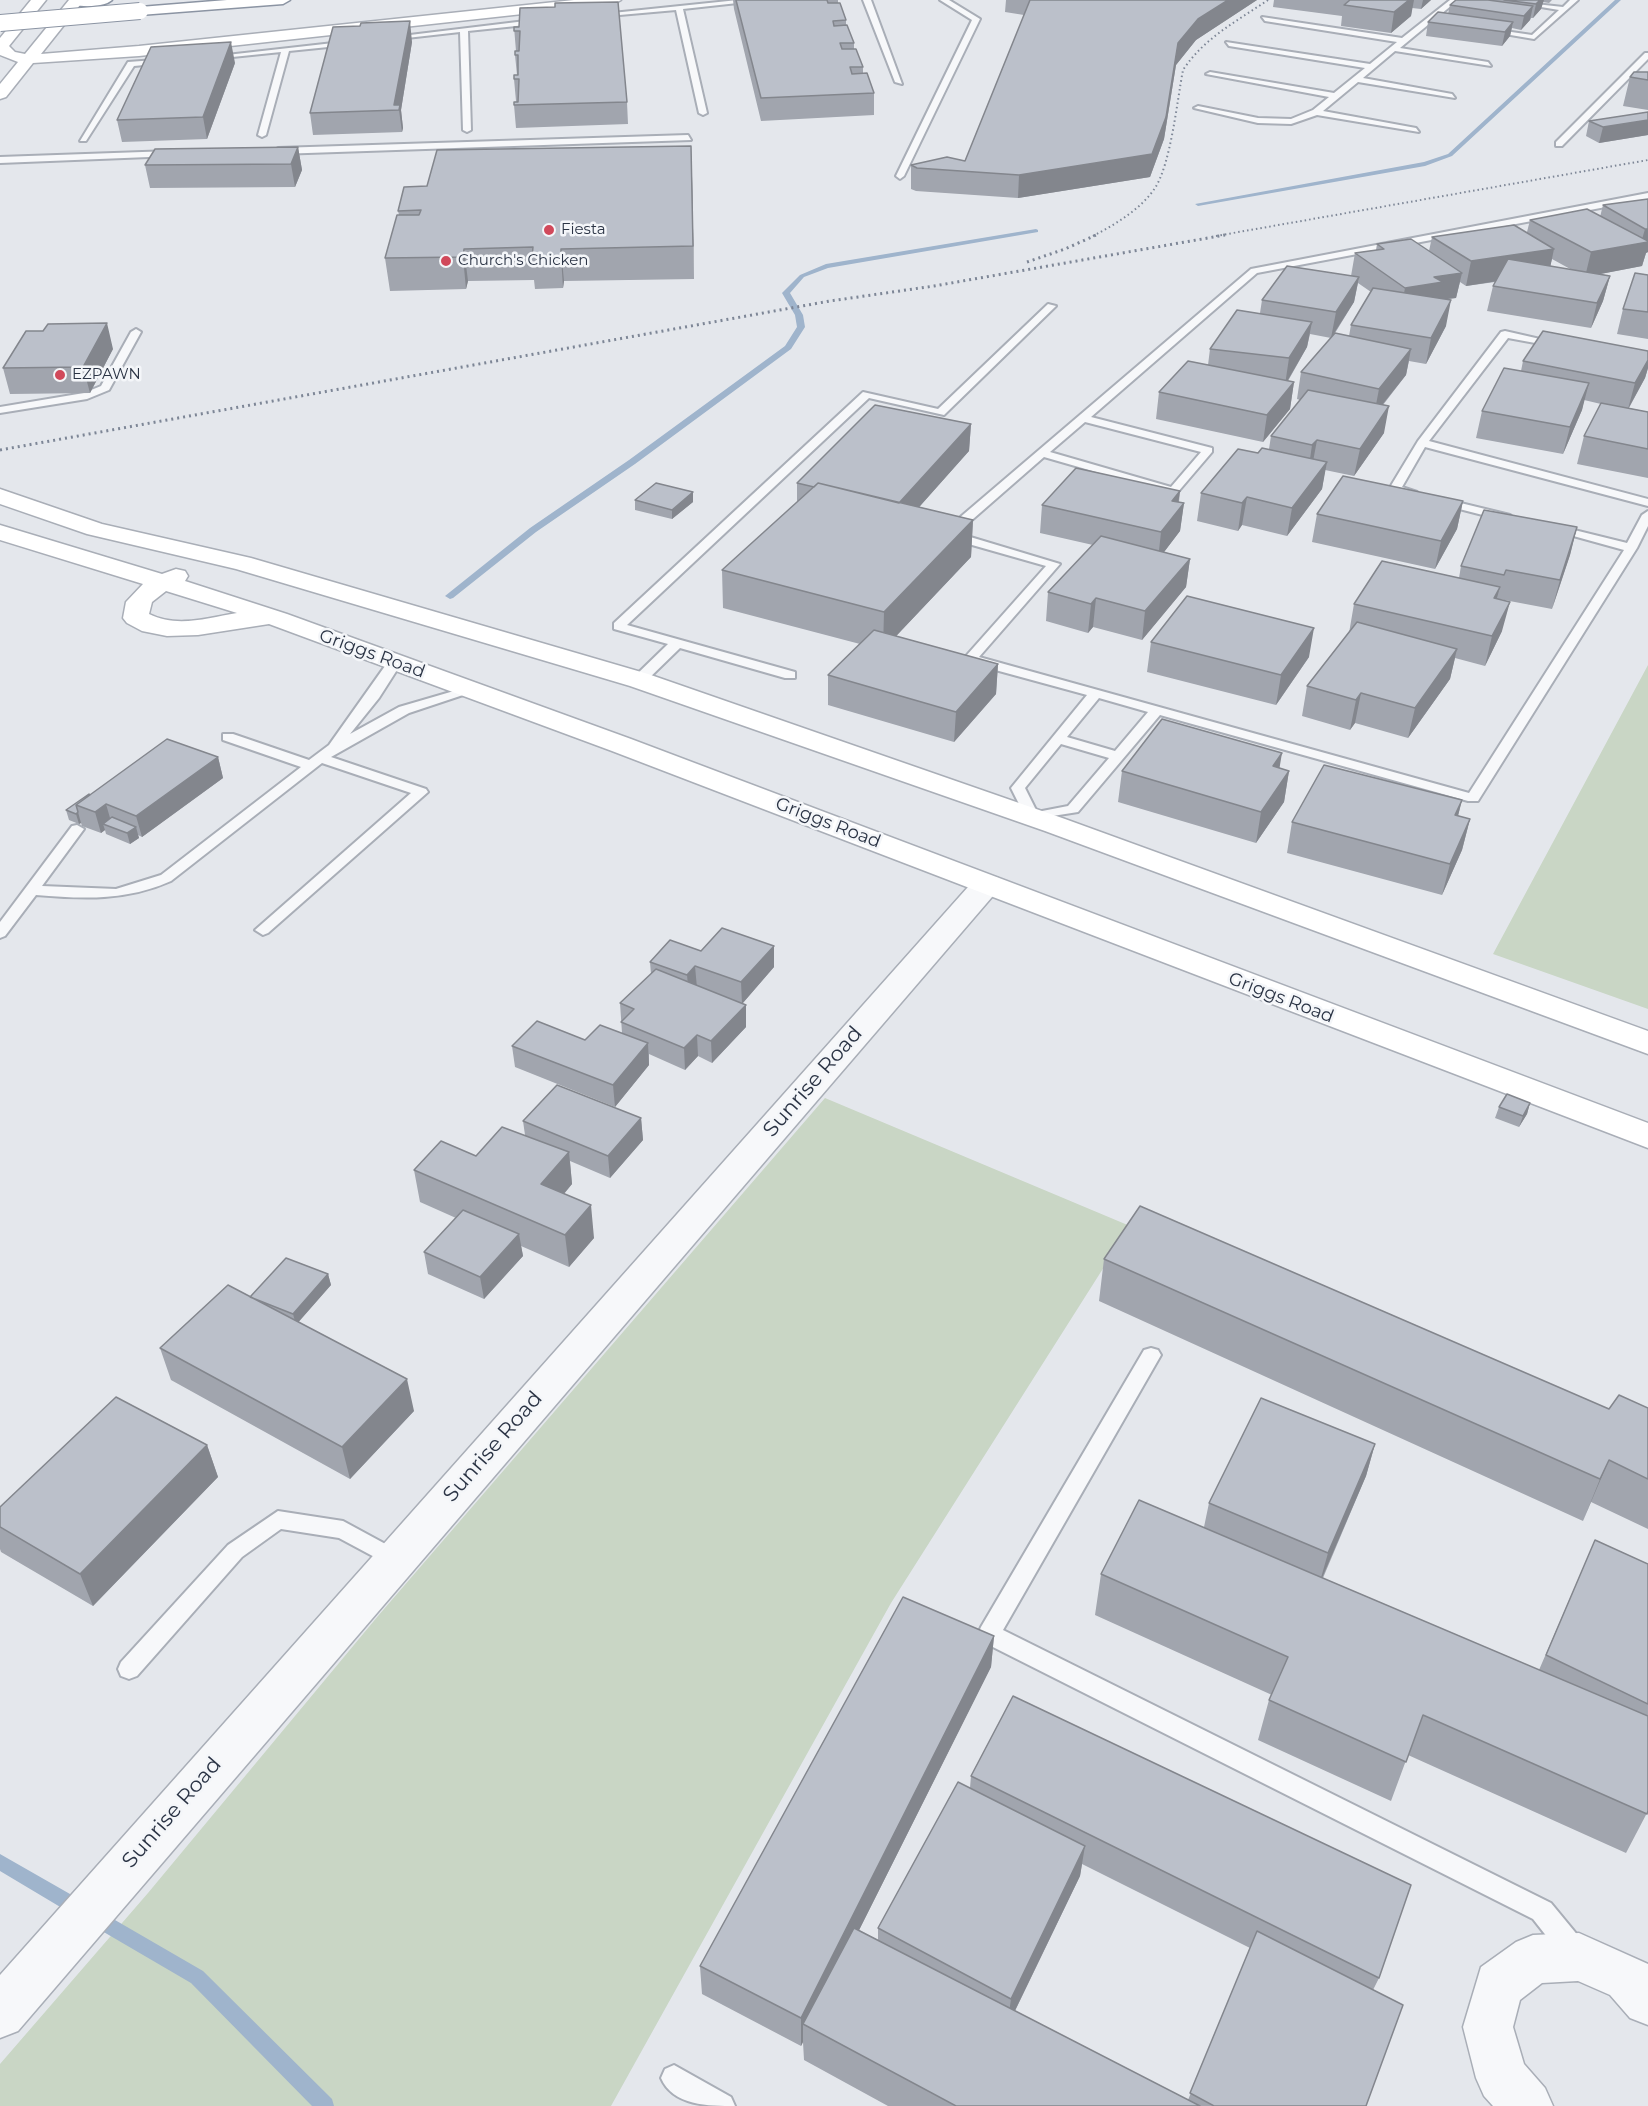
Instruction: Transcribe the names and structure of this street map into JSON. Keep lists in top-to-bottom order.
{
  "streets": {
    "main road": ["Griggs Road"],
    "street": ["Sunrise Road"]
  },
  "crossings": [
    ["Griggs Road", "Sunrise Road"]
  ],
  "places": ["Fiesta", "Church's Chicken", "EZPAWN"]
}
